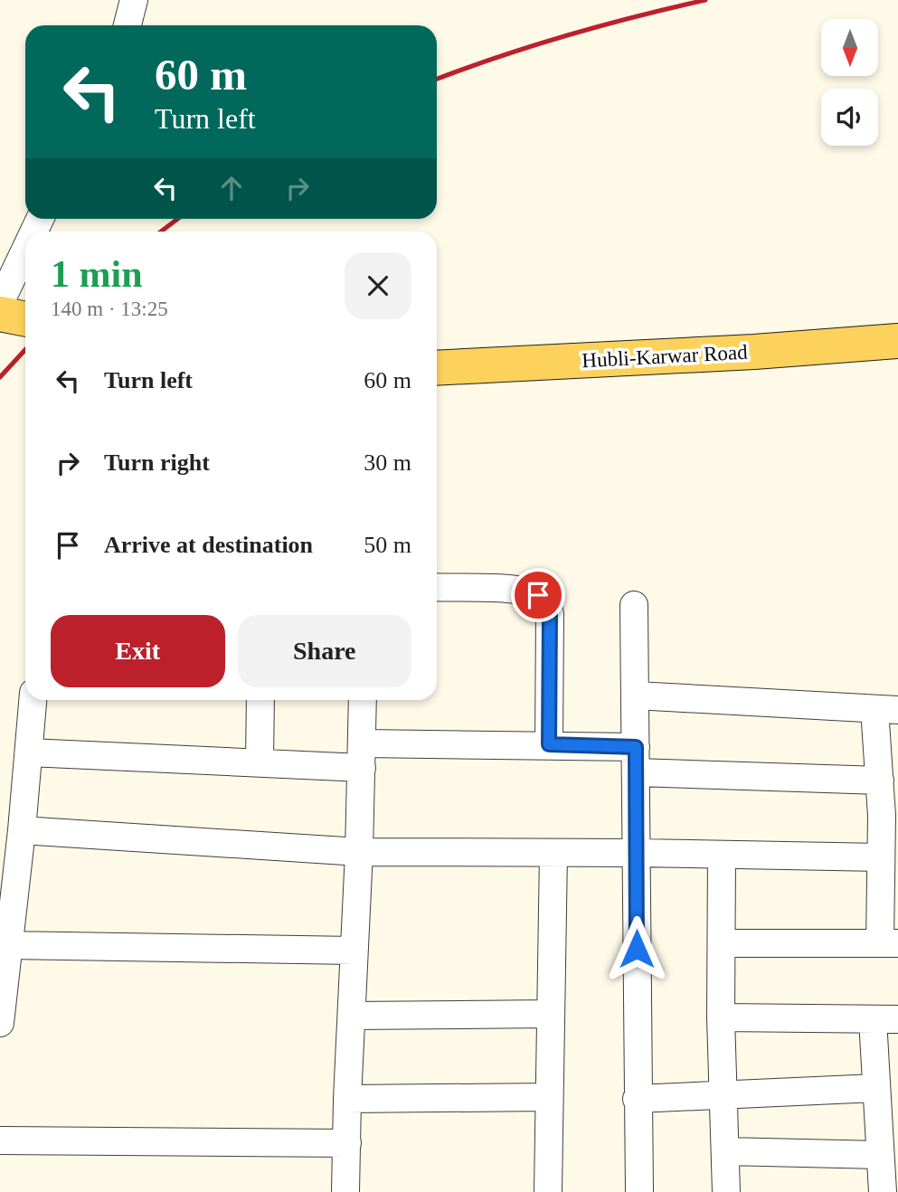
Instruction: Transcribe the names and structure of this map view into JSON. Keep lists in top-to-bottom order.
{
  "streets": {
    "main road": ["Hubli-Karwar Road"]
  },
  "north": "bottom",
  "page": {
    "turn": ["60 m", "Turn left"],
    "heading": ["1 min", "140 m · 13:25"],
    "list": [
      {
        "name": "Turn left",
        "value": "60 m"
      },
      {
        "name": "Turn right",
        "value": "30 m"
      },
      {
        "name": "Arrive at destination",
        "value": "50 m"
      }
    ],
    "buttons": ["Exit", "Share"]
  }
}
